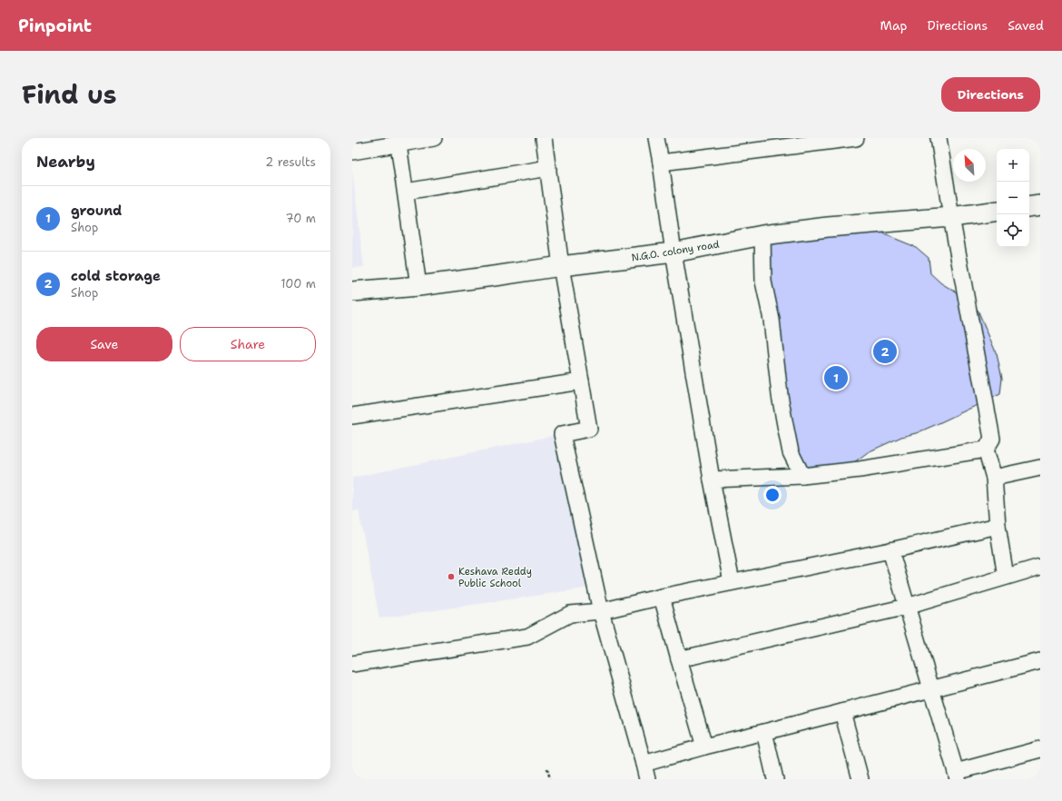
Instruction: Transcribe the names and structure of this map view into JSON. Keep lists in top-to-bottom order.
{
  "streets": {
    "main road": ["N.G.O. colony road"]
  },
  "places": ["Keshava Reddy Public School"],
  "north": "top left",
  "page": {
    "header": "Pinpoint",
    "nav": ["Map", "Directions", "Saved"],
    "title": "Find us",
    "buttons": [
      "Directions",
      ["Save", "Share"]
    ],
    "heading": ["Nearby", "2 results"],
    "map_buttons": ["+", "−"],
    "list": [
      {
        "mark": "1",
        "name": "ground",
        "note": "Shop",
        "value": "70 m"
      },
      {
        "mark": "2",
        "name": "cold storage",
        "note": "Shop",
        "value": "100 m"
      }
    ],
    "pins": ["2", "1"]
  }
}
